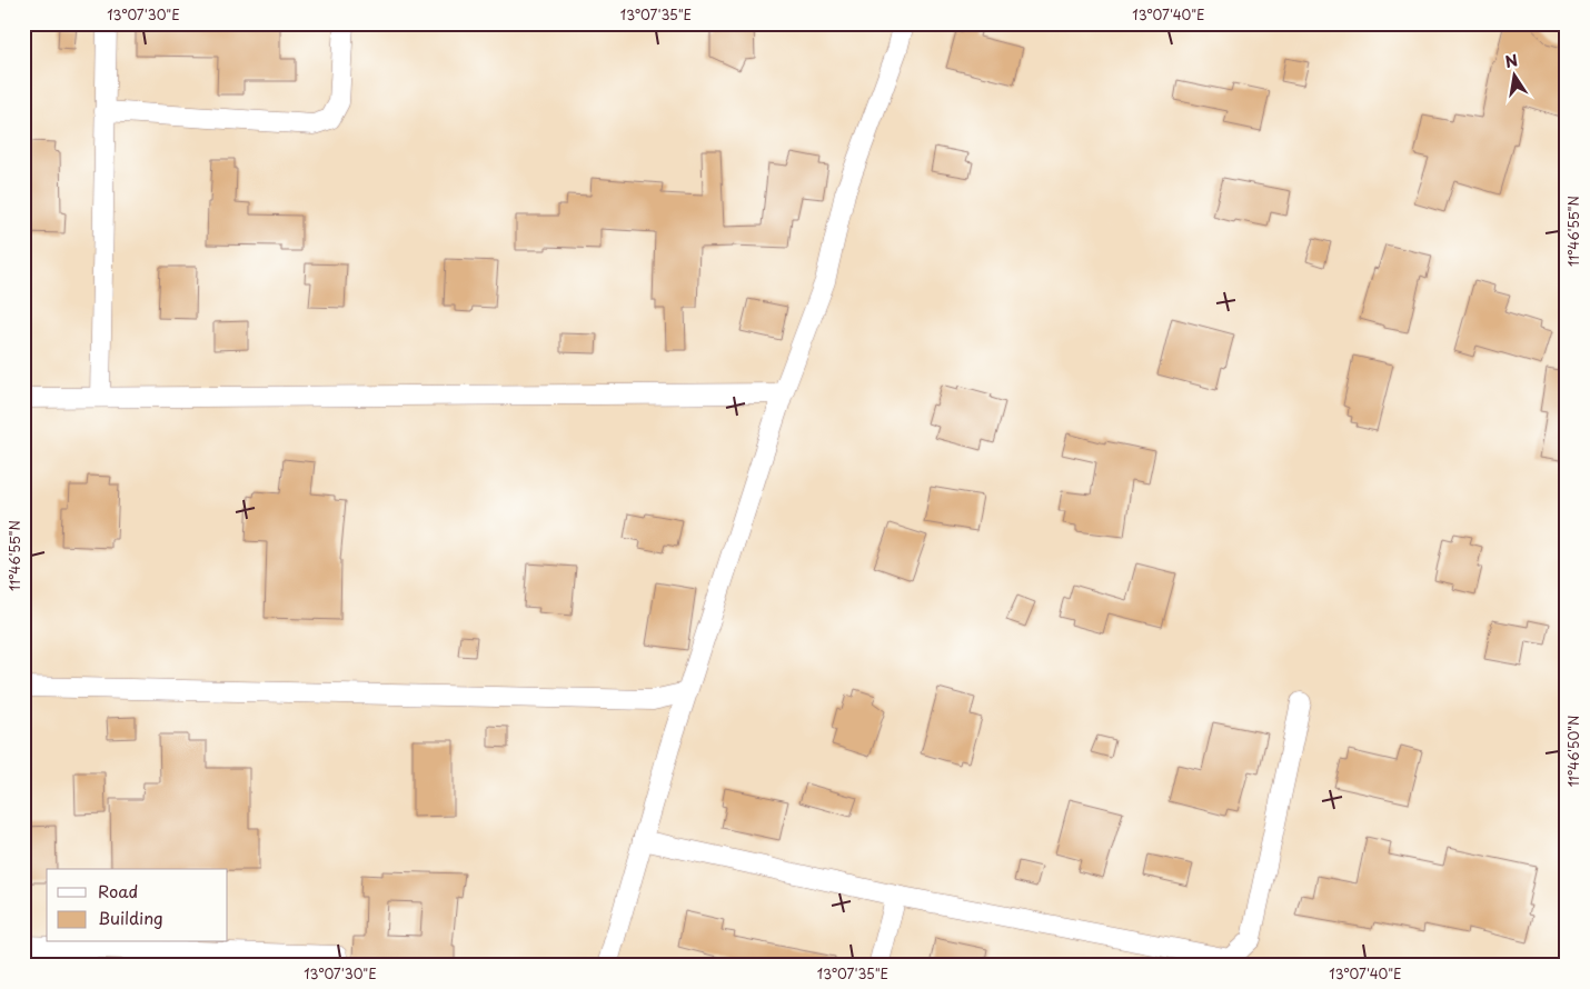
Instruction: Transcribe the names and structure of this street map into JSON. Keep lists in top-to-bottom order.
{
  "legend": ["Road", "Building"],
  "north": "top",
  "coordinates": [
    "13°07'30\"E",
    "13°07'35\"E",
    "13°07'40\"E",
    "11°46'55\"N",
    "11°46'50\"N"
  ]
}
